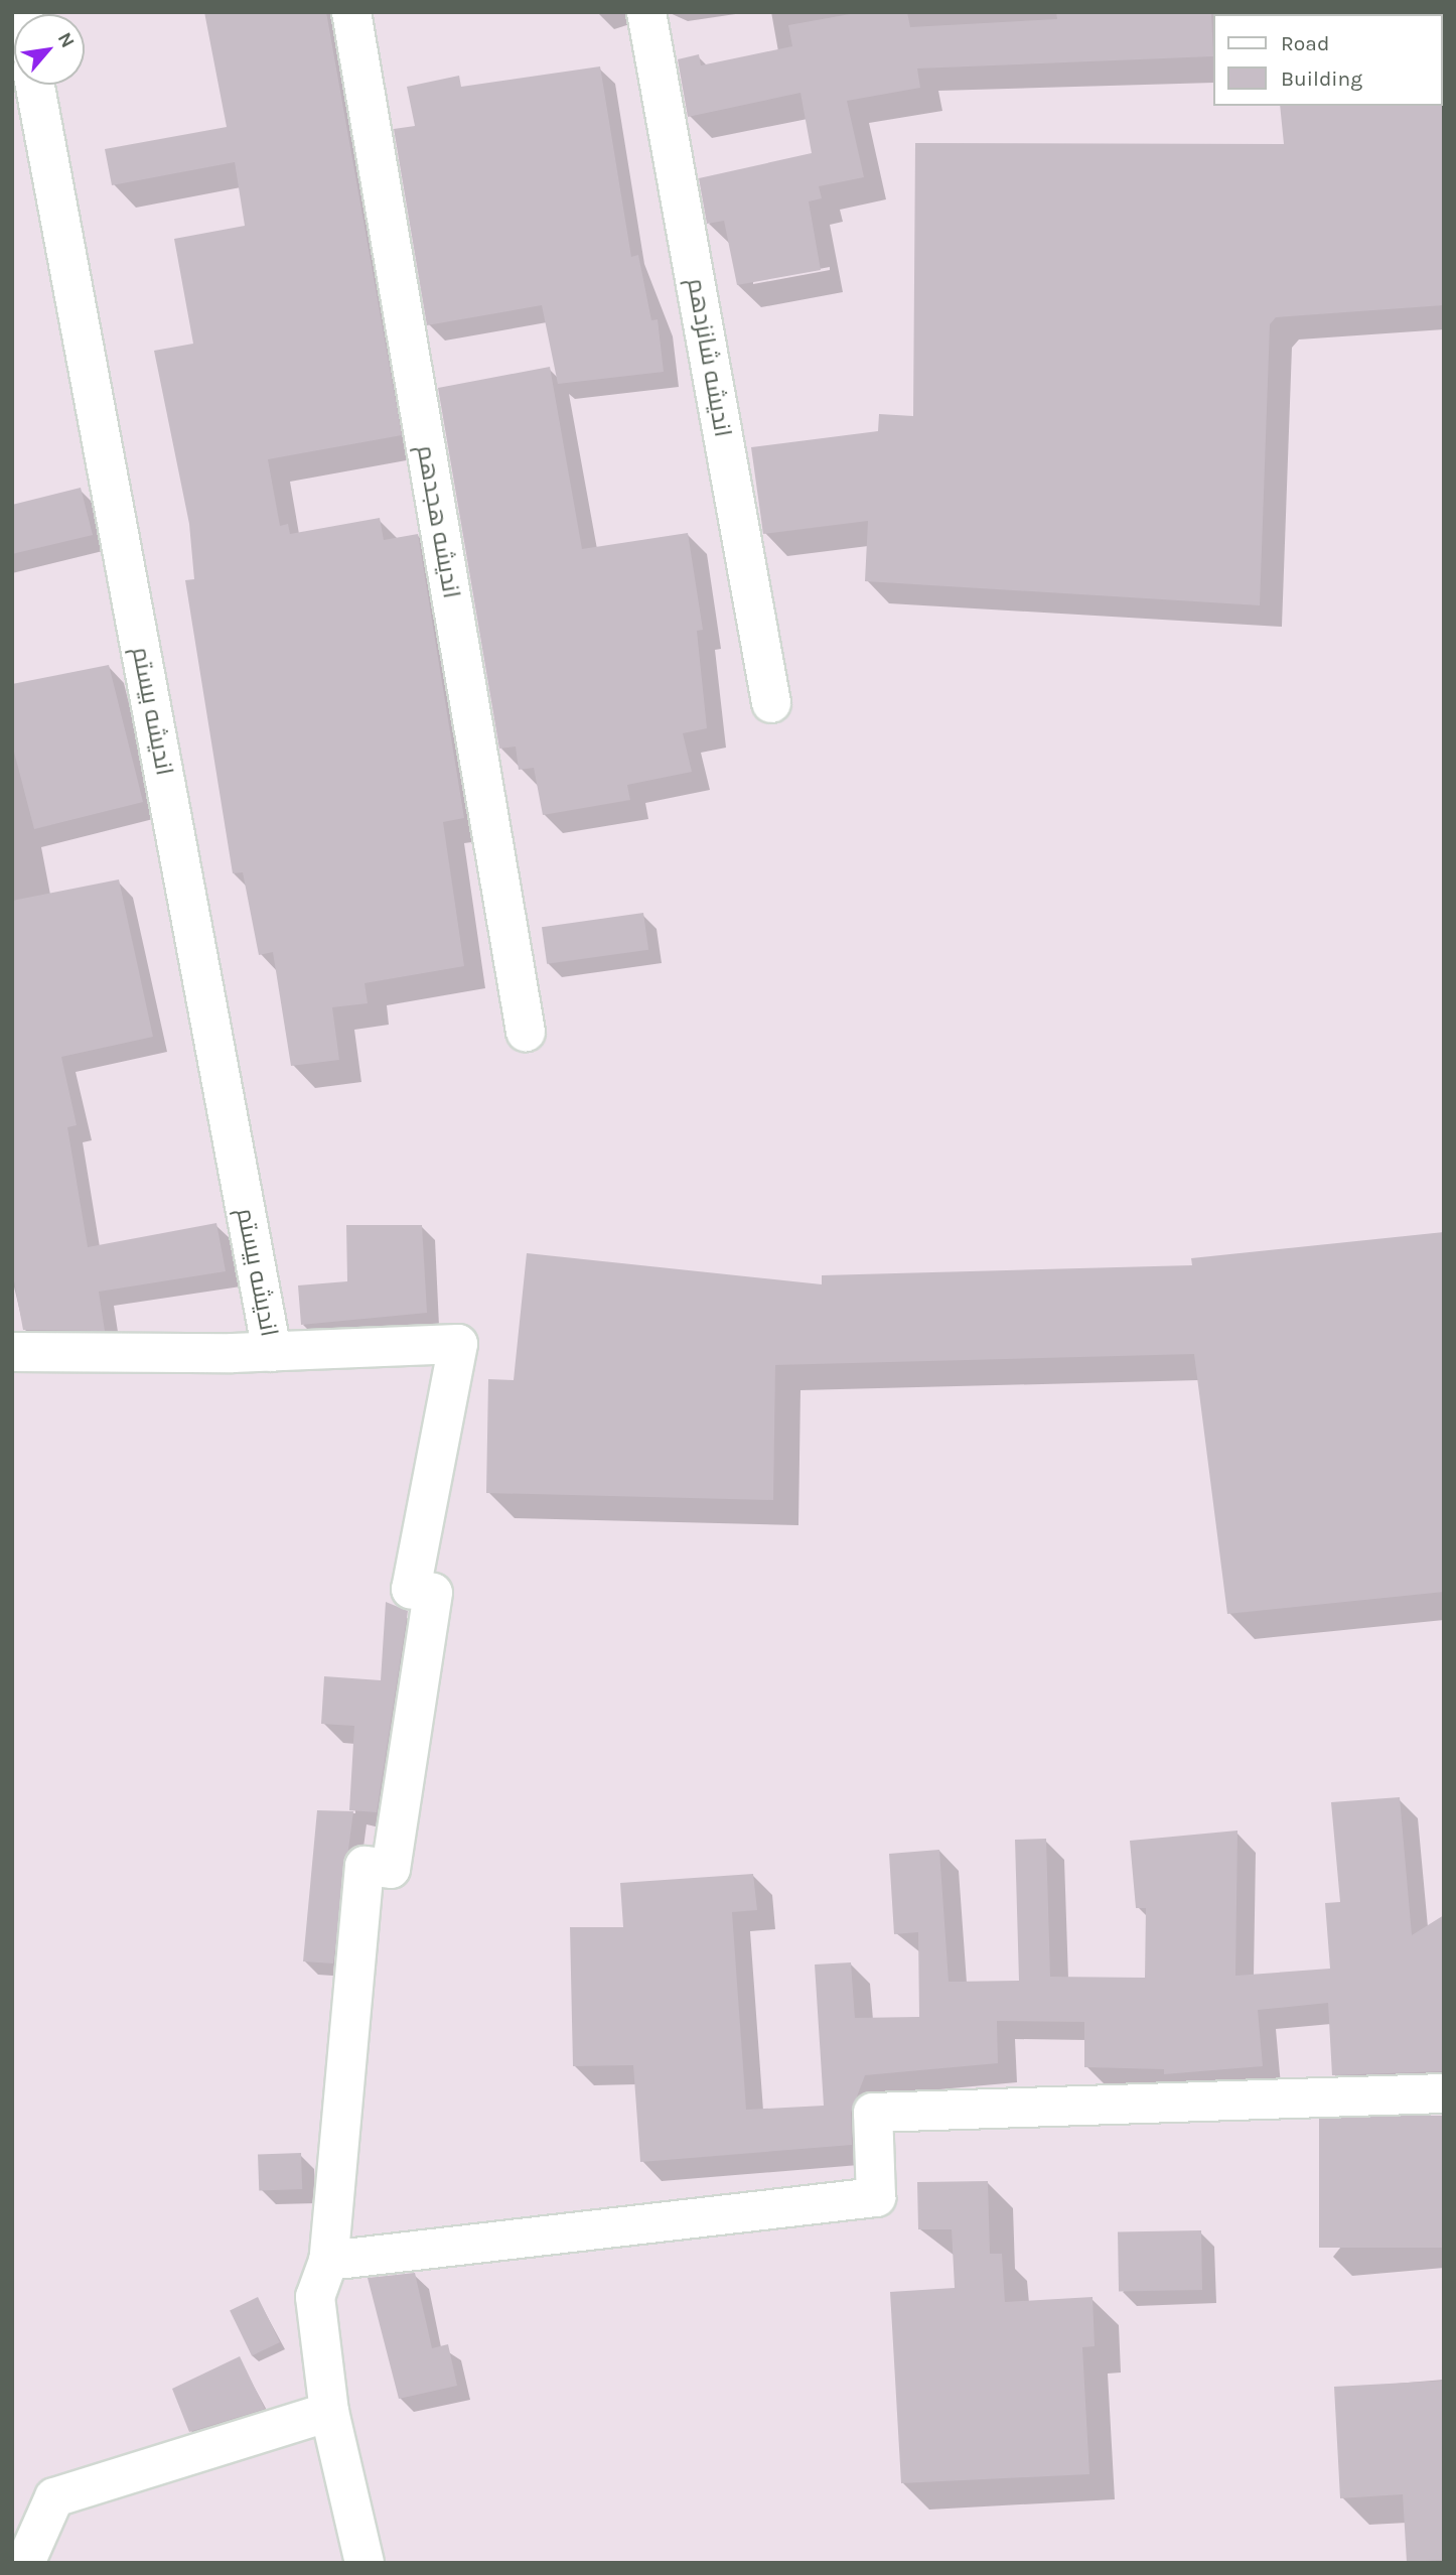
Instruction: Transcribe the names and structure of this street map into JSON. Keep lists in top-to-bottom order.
{
  "streets": {
    "street": ["اندیشه شانزدهم", "اندیشه هجدهم", "اندیشه بیستم"]
  },
  "legend": ["Road", "Building"],
  "north": "top right"
}
